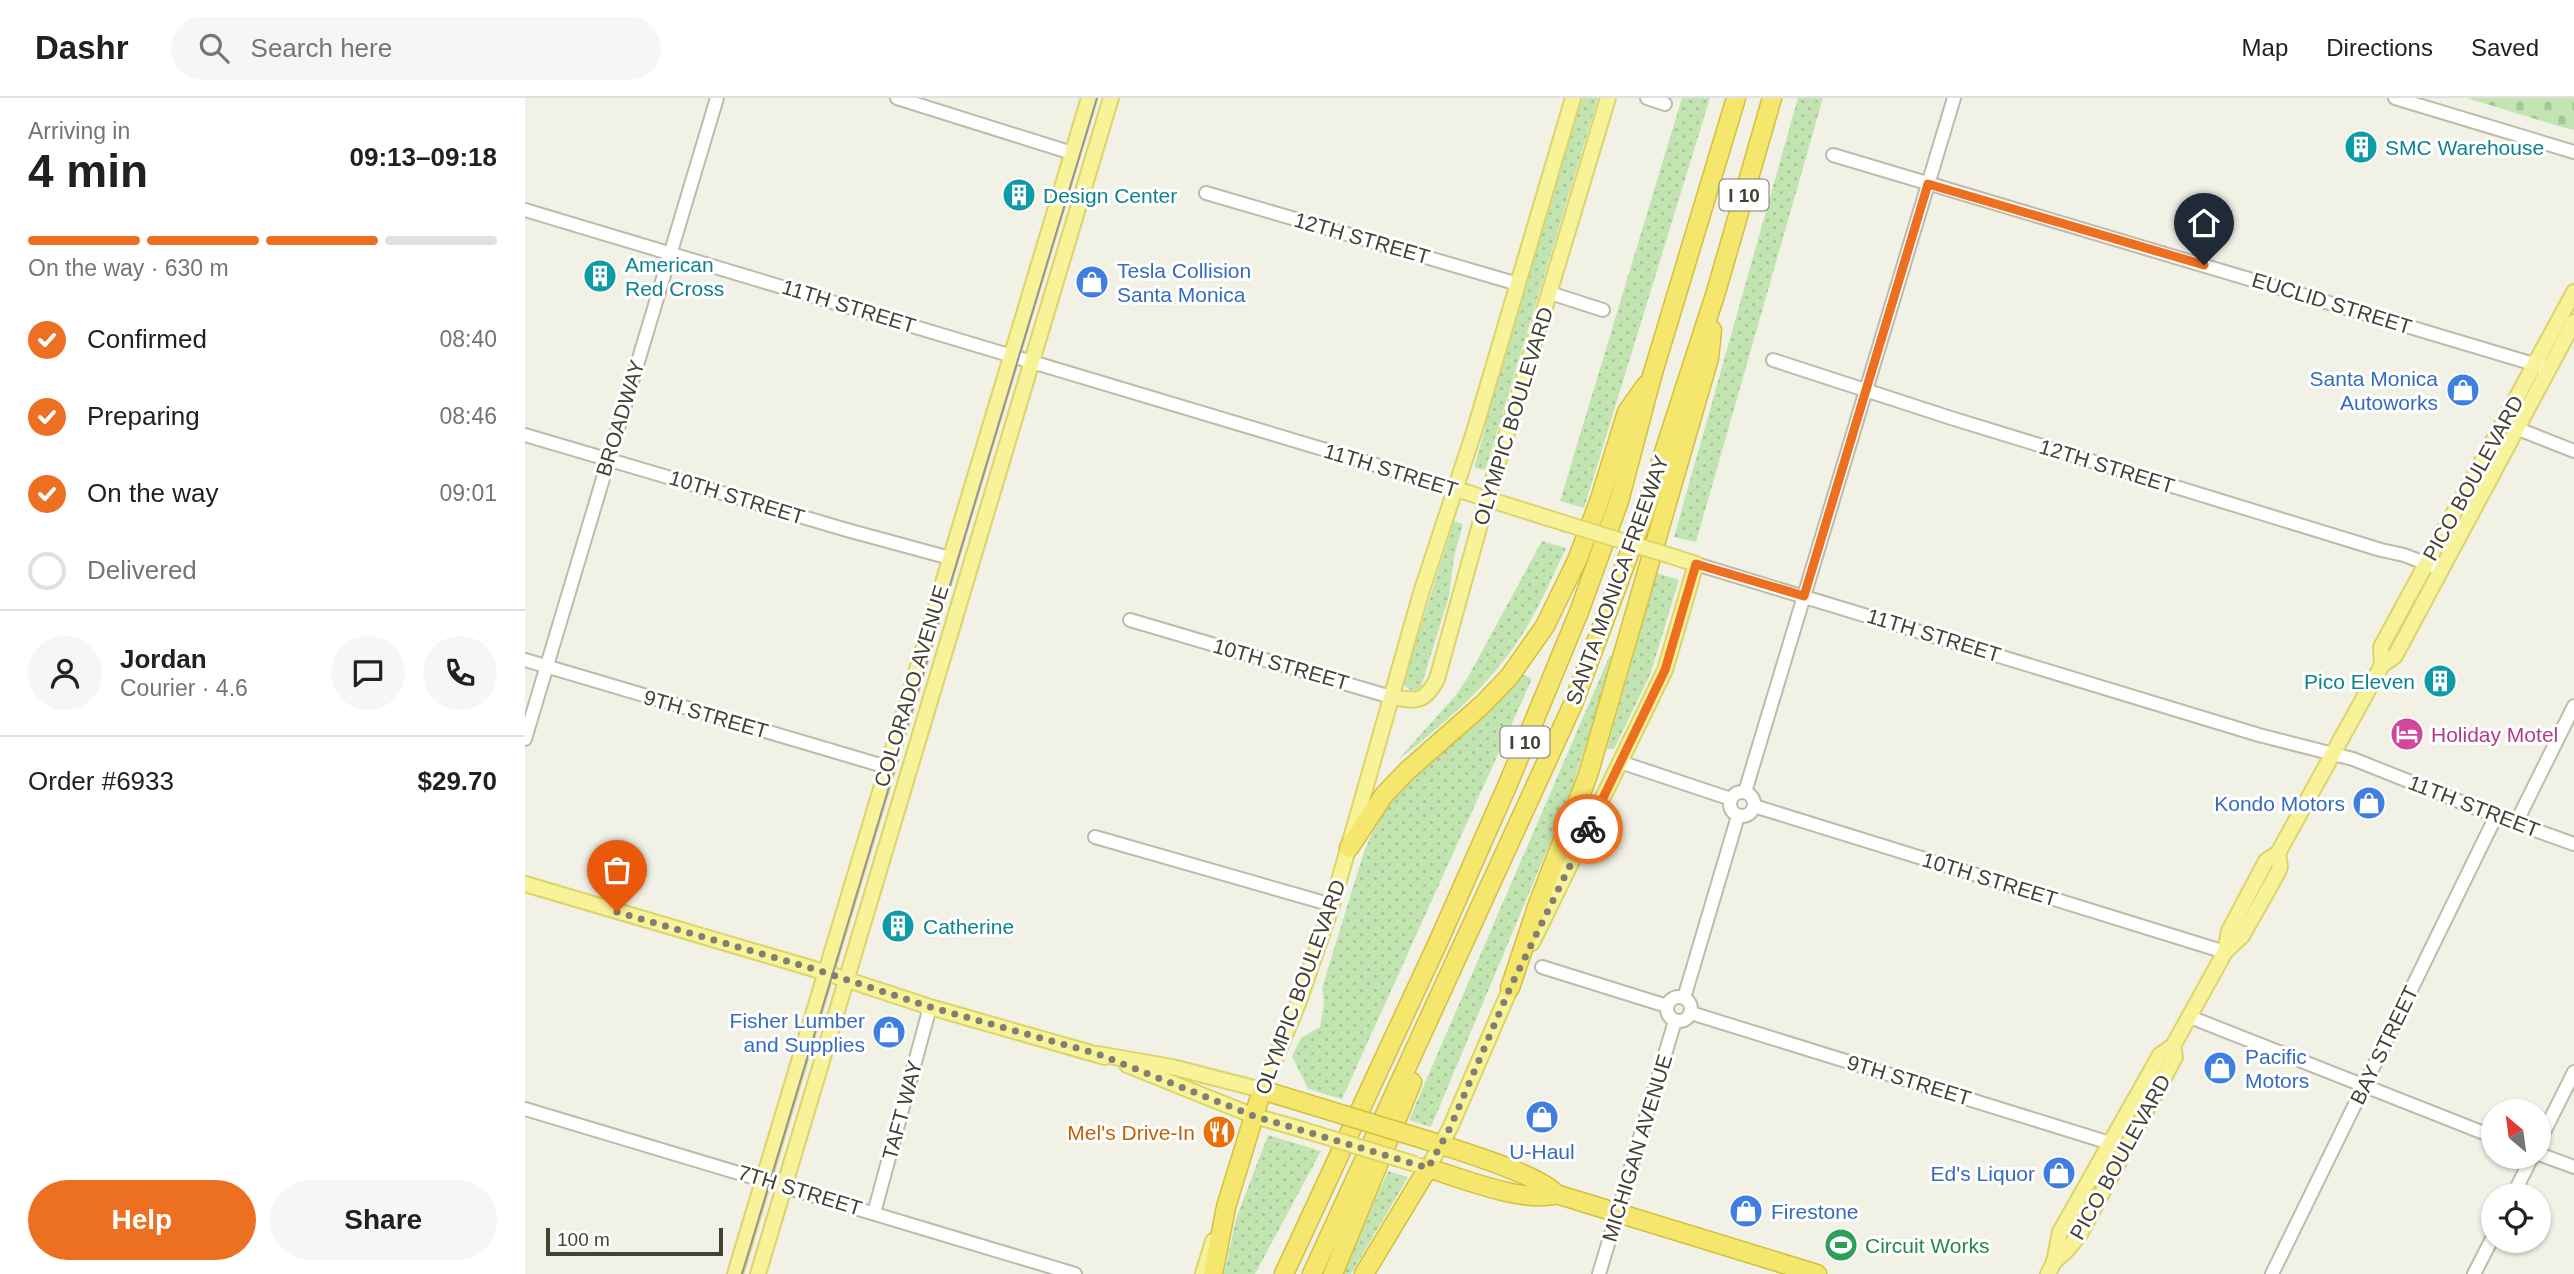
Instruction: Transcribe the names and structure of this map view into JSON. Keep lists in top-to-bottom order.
{
  "streets": {
    "highway": ["I 10", "OLYMPIC BOULEVARD", "SANTA MONICA FREEWAY"],
    "main road": ["11TH STREET", "PICO BOULEVARD", "COLORADO AVENUE"],
    "street": [
      "12TH STREET",
      "EUCLID STREET",
      "BROADWAY",
      "10TH STREET",
      "9TH STREET",
      "BAY STREET",
      "TAFT WAY",
      "MICHIGAN AVENUE",
      "7TH STREET"
    ]
  },
  "crossings": [
    ["12TH STREET", "OLYMPIC BOULEVARD"],
    ["12TH STREET", "PICO BOULEVARD"],
    ["EUCLID STREET", "PICO BOULEVARD"],
    ["11TH STREET", "OLYMPIC BOULEVARD"],
    ["11TH STREET", "BROADWAY"],
    ["11TH STREET", "PICO BOULEVARD"],
    ["11TH STREET", "COLORADO AVENUE"],
    ["11TH STREET", "BAY STREET"],
    ["OLYMPIC BOULEVARD", "10TH STREET"],
    ["BROADWAY", "10TH STREET"],
    ["BROADWAY", "9TH STREET"],
    ["PICO BOULEVARD", "10TH STREET"],
    ["PICO BOULEVARD", "9TH STREET"],
    ["10TH STREET", "COLORADO AVENUE"],
    ["COLORADO AVENUE", "9TH STREET"],
    ["COLORADO AVENUE", "7TH STREET"],
    ["9TH STREET", "MICHIGAN AVENUE"],
    ["TAFT WAY", "7TH STREET"]
  ],
  "places": {
    "building": [
      "SMC Warehouse",
      "Design Center",
      "American Red Cross",
      "Pico Eleven",
      "Catherine"
    ],
    "shop": [
      "Tesla Collision Santa Monica",
      "Santa Monica Autoworks",
      "Kondo Motors",
      "Fisher Lumber and Supplies",
      "Pacific Motors",
      "U-Haul",
      "Ed's Liquor",
      "Firestone"
    ],
    "hotel": ["Holiday Motel"],
    "restaurant": ["Mel's Drive-In"],
    "sports": ["Circuit Works"]
  },
  "scale_bar": "100 m",
  "north": "top left",
  "page": {
    "header": "Dashr",
    "search": "Search here",
    "nav": ["Map", "Directions", "Saved"],
    "heading": ["4 min", "Arriving in", "09:13–09:18"],
    "panel": [
      "Jordan",
      "Courier · 4.6",
      "Order #6933",
      "$29.70"
    ],
    "bar": "On the way · 630 m",
    "list": [
      ["Confirmed", "08:40"],
      ["Preparing", "08:46"],
      ["On the way", "09:01"],
      "Delivered"
    ],
    "buttons": ["Help", "Share"],
    "scale": "100 m"
  }
}
